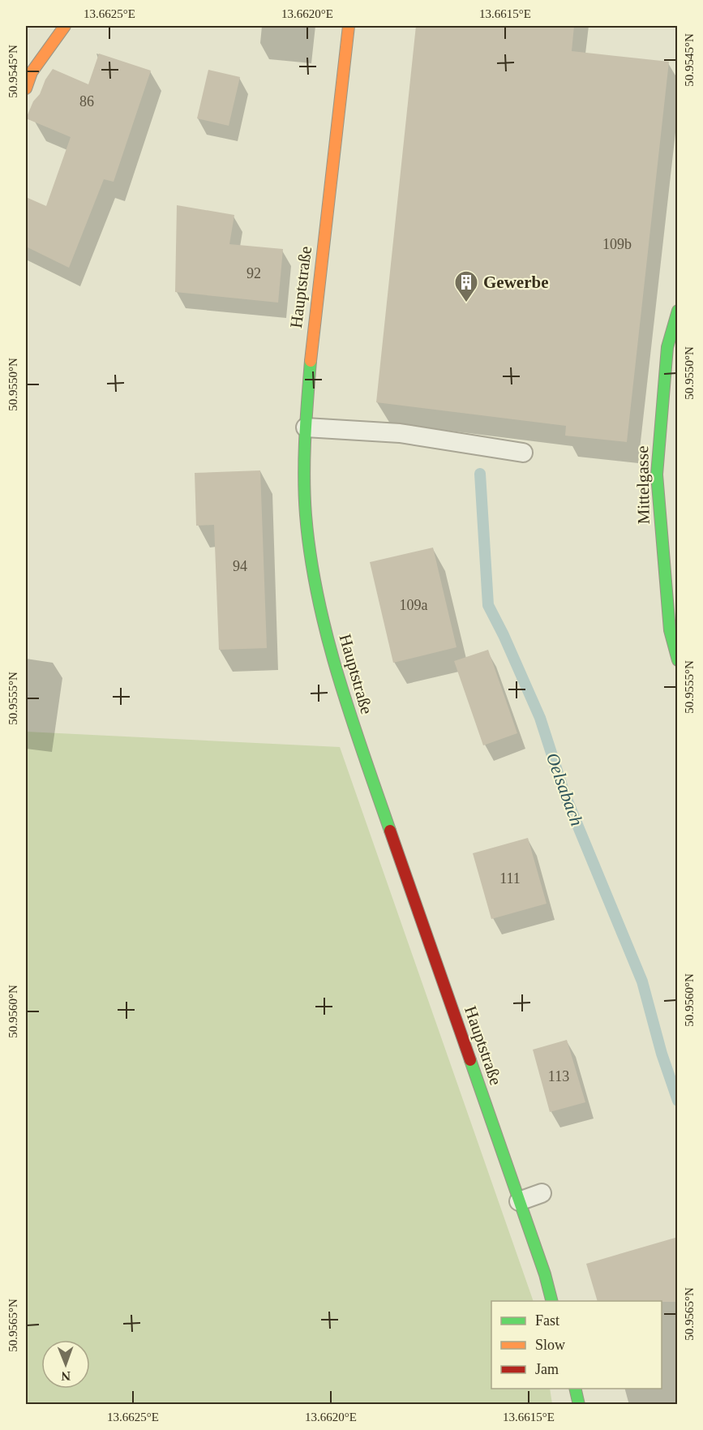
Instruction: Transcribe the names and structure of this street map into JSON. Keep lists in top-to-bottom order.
{
  "streets": {
    "main road": ["Hauptstraße", "Mittelgasse"]
  },
  "water": ["Oelsabach"],
  "places": {
    "building": ["Gewerbe"]
  },
  "house_numbers": [
    "86",
    "109b",
    "92",
    "94",
    "109a",
    "111",
    "113"
  ],
  "legend": ["Fast", "Slow", "Jam"],
  "north": "bottom",
  "coordinates": [
    "13.6625°E",
    "13.6620°E",
    "13.6615°E",
    "50.9545°N",
    "50.9550°N",
    "50.9555°N",
    "50.9560°N",
    "50.9565°N"
  ]
}
